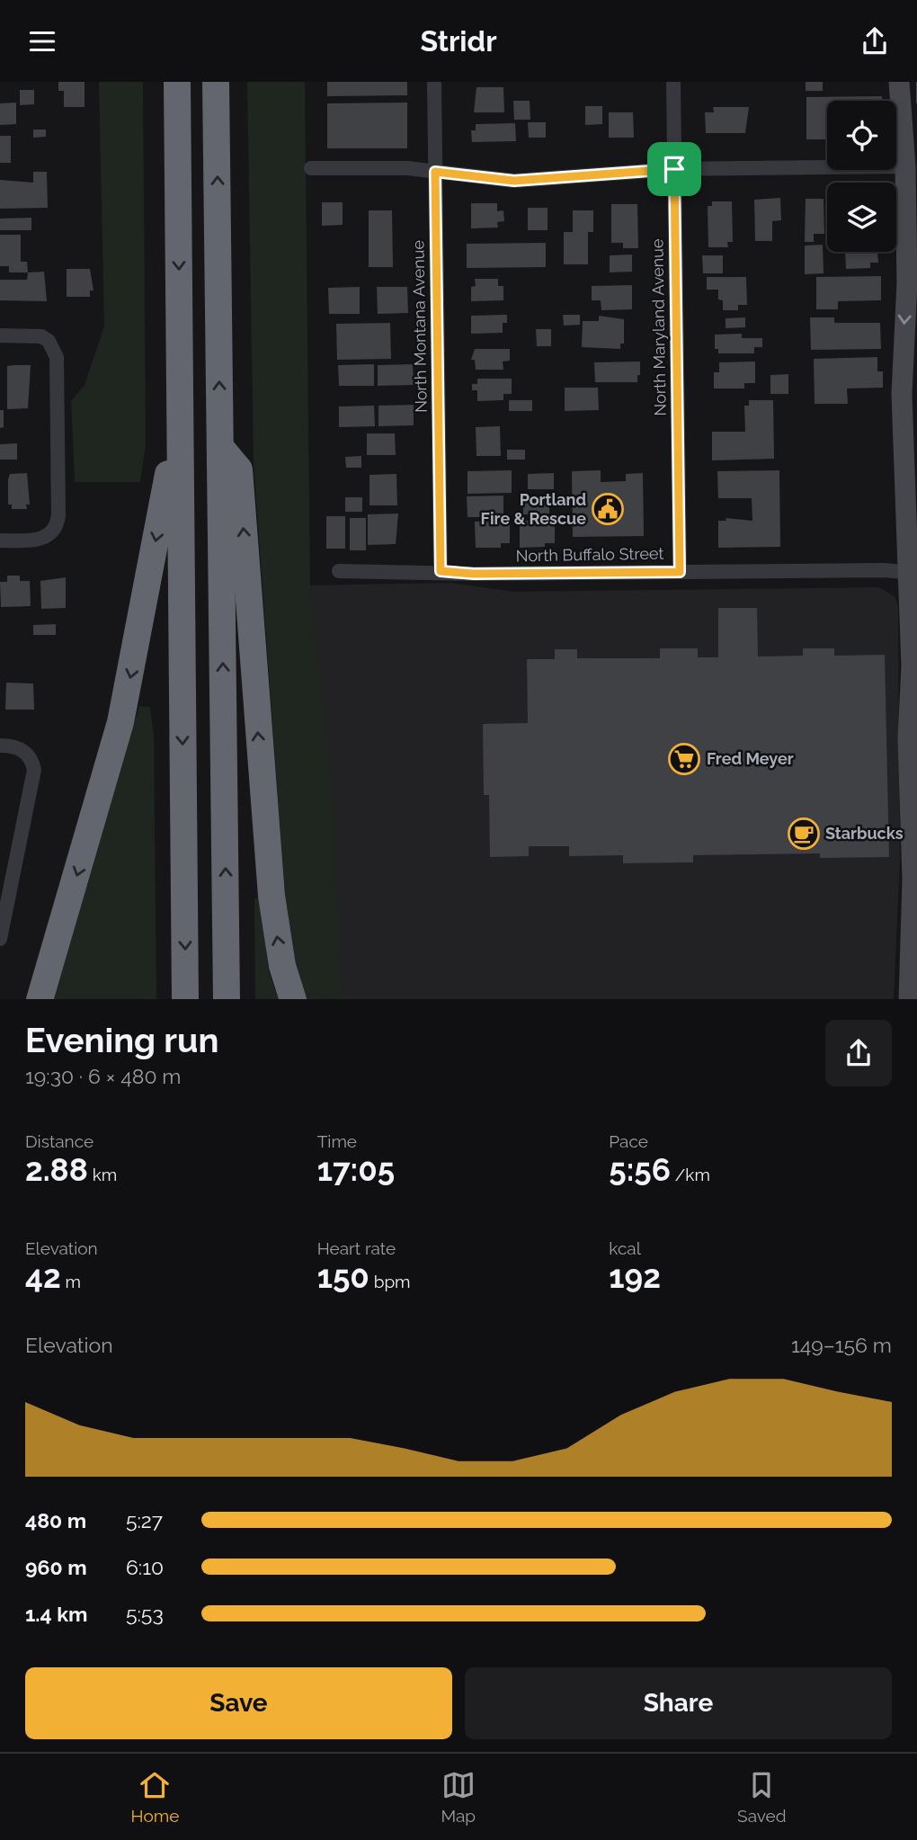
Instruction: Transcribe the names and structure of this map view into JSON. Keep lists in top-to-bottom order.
{
  "streets": {
    "street": ["North Montana Avenue", "North Maryland Avenue", "North Buffalo Street"]
  },
  "crossings": [
    ["North Montana Avenue", "North Buffalo Street"],
    ["North Maryland Avenue", "North Buffalo Street"]
  ],
  "places": {
    "public building": ["Portland Fire & Rescue"],
    "supermarket": ["Fred Meyer"],
    "cafe": ["Starbucks"]
  },
  "page": {
    "header": "Stridr",
    "heading": ["Evening run", "19:30 · 6 × 480 m"],
    "stats": [
      ["Distance", "2.88 km"],
      ["Time", "17:05"],
      ["Pace", "5:56 /km"],
      ["Elevation", "42 m"],
      ["Heart rate", "150 bpm"],
      ["kcal", "192"]
    ],
    "chart": ["Elevation", "149–156 m"],
    "list": [
      {
        "name": "480 m",
        "note": "5:27"
      },
      {
        "name": "960 m",
        "note": "6:10"
      },
      {
        "name": "1.4 km",
        "note": "5:53"
      }
    ],
    "buttons": ["Save", "Share"],
    "tabs": ["Home", "Map", "Saved"]
  }
}
